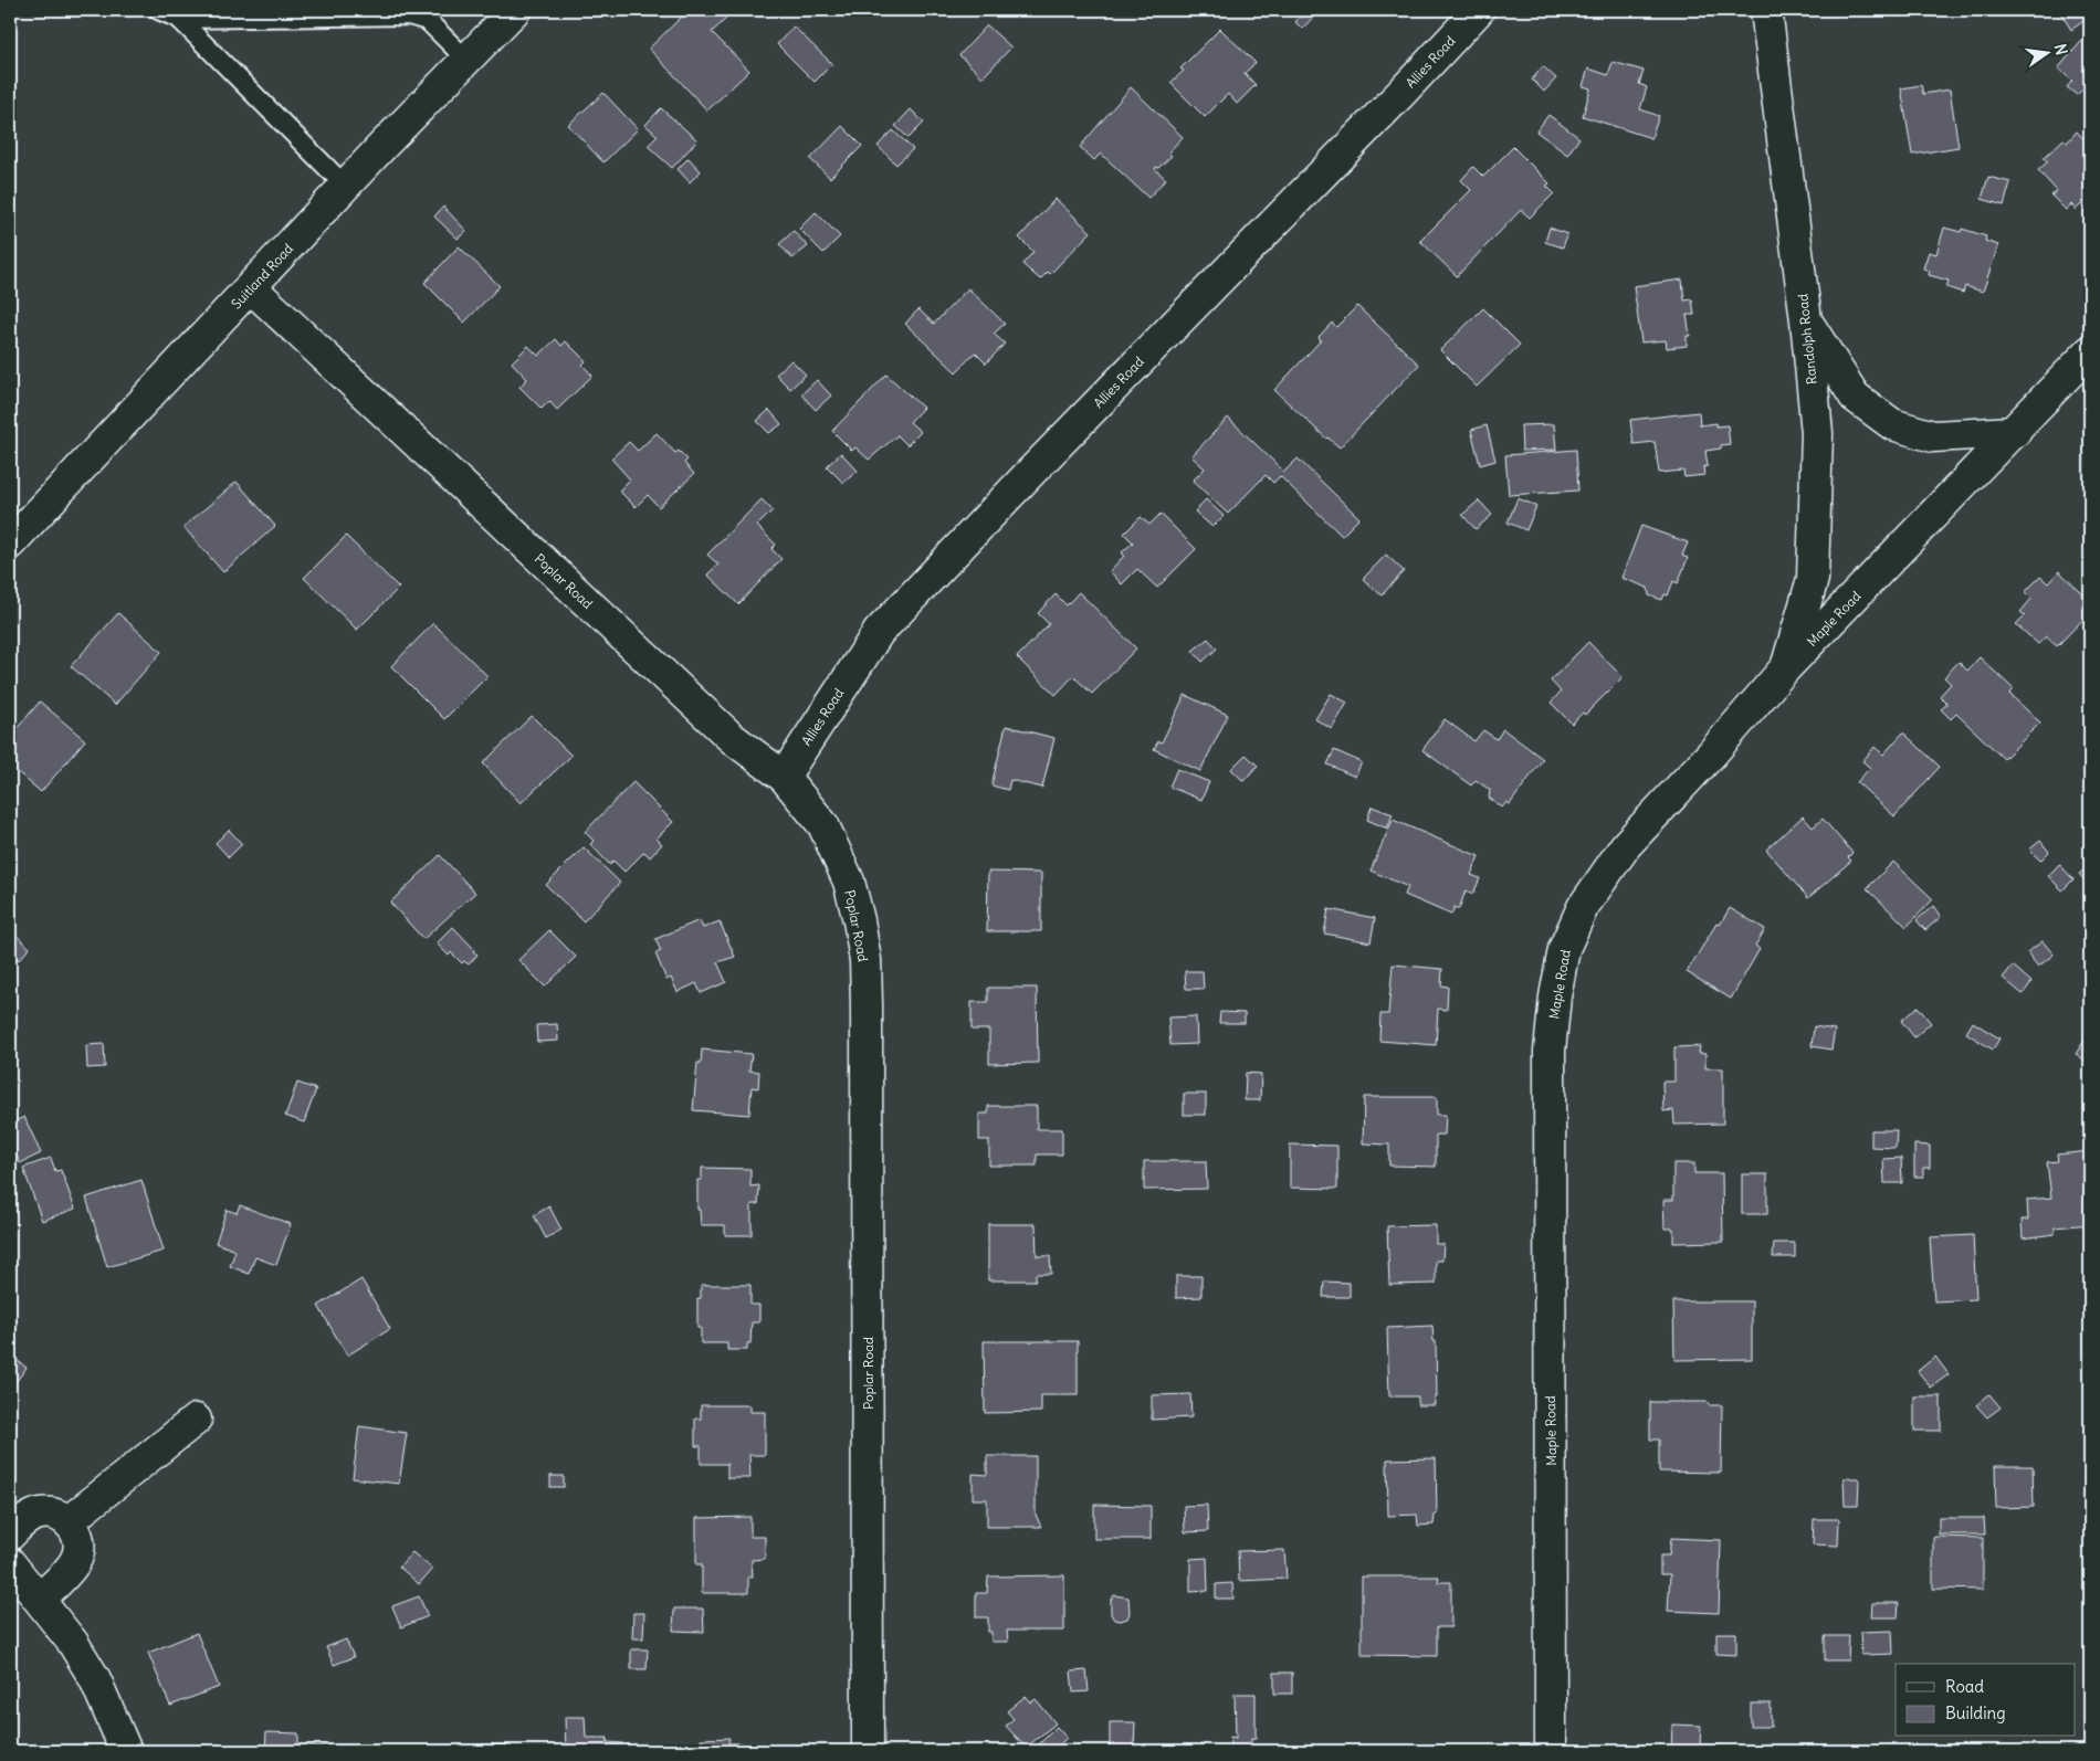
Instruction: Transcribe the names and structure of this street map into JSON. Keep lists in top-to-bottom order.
{
  "streets": {
    "street": [
      "Allies Road",
      "Suitland Road",
      "Randolph Road",
      "Poplar Road",
      "Maple Road"
    ]
  },
  "crossings": [
    ["Allies Road", "Poplar Road"],
    ["Suitland Road", "Poplar Road"],
    ["Randolph Road", "Maple Road"]
  ],
  "legend": ["Road", "Building"],
  "north": "right"
}
